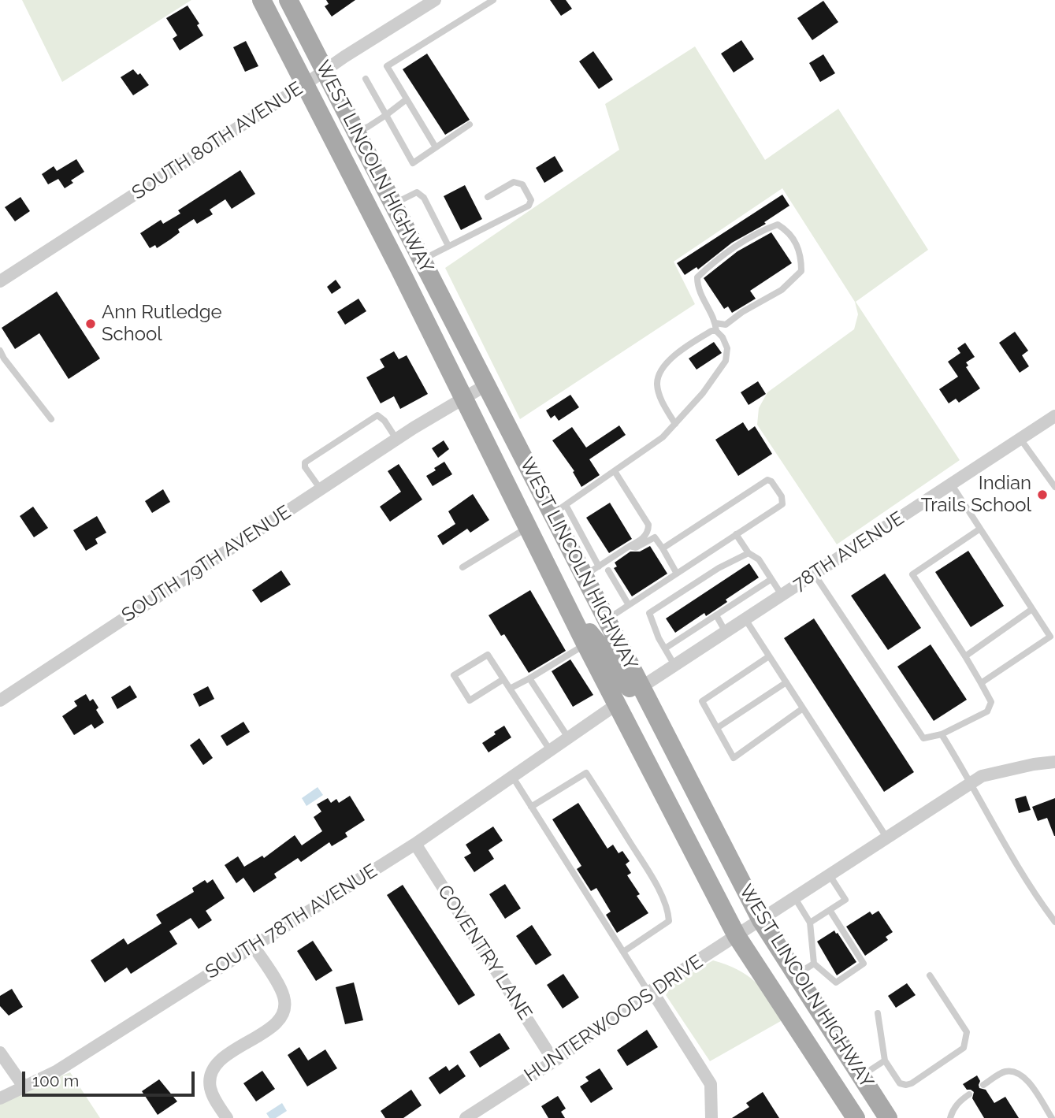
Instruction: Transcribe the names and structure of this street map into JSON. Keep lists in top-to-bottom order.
{
  "streets": {
    "main road": ["WEST LINCOLN HIGHWAY"],
    "street": [
      "SOUTH 80TH AVENUE",
      "78TH AVENUE",
      "SOUTH 79TH AVENUE",
      "SOUTH 78TH AVENUE",
      "COVENTRY LANE",
      "HUNTERWOODS DRIVE"
    ]
  },
  "crossings": [
    ["SOUTH 80TH AVENUE", "WEST LINCOLN HIGHWAY"],
    ["WEST LINCOLN HIGHWAY", "78TH AVENUE"],
    ["WEST LINCOLN HIGHWAY", "SOUTH 79TH AVENUE"],
    ["WEST LINCOLN HIGHWAY", "HUNTERWOODS DRIVE"],
    ["SOUTH 78TH AVENUE", "COVENTRY LANE"],
    ["COVENTRY LANE", "HUNTERWOODS DRIVE"]
  ],
  "places": ["Ann Rutledge School", "Indian Trails School"],
  "scale_bar": "100 m"
}
